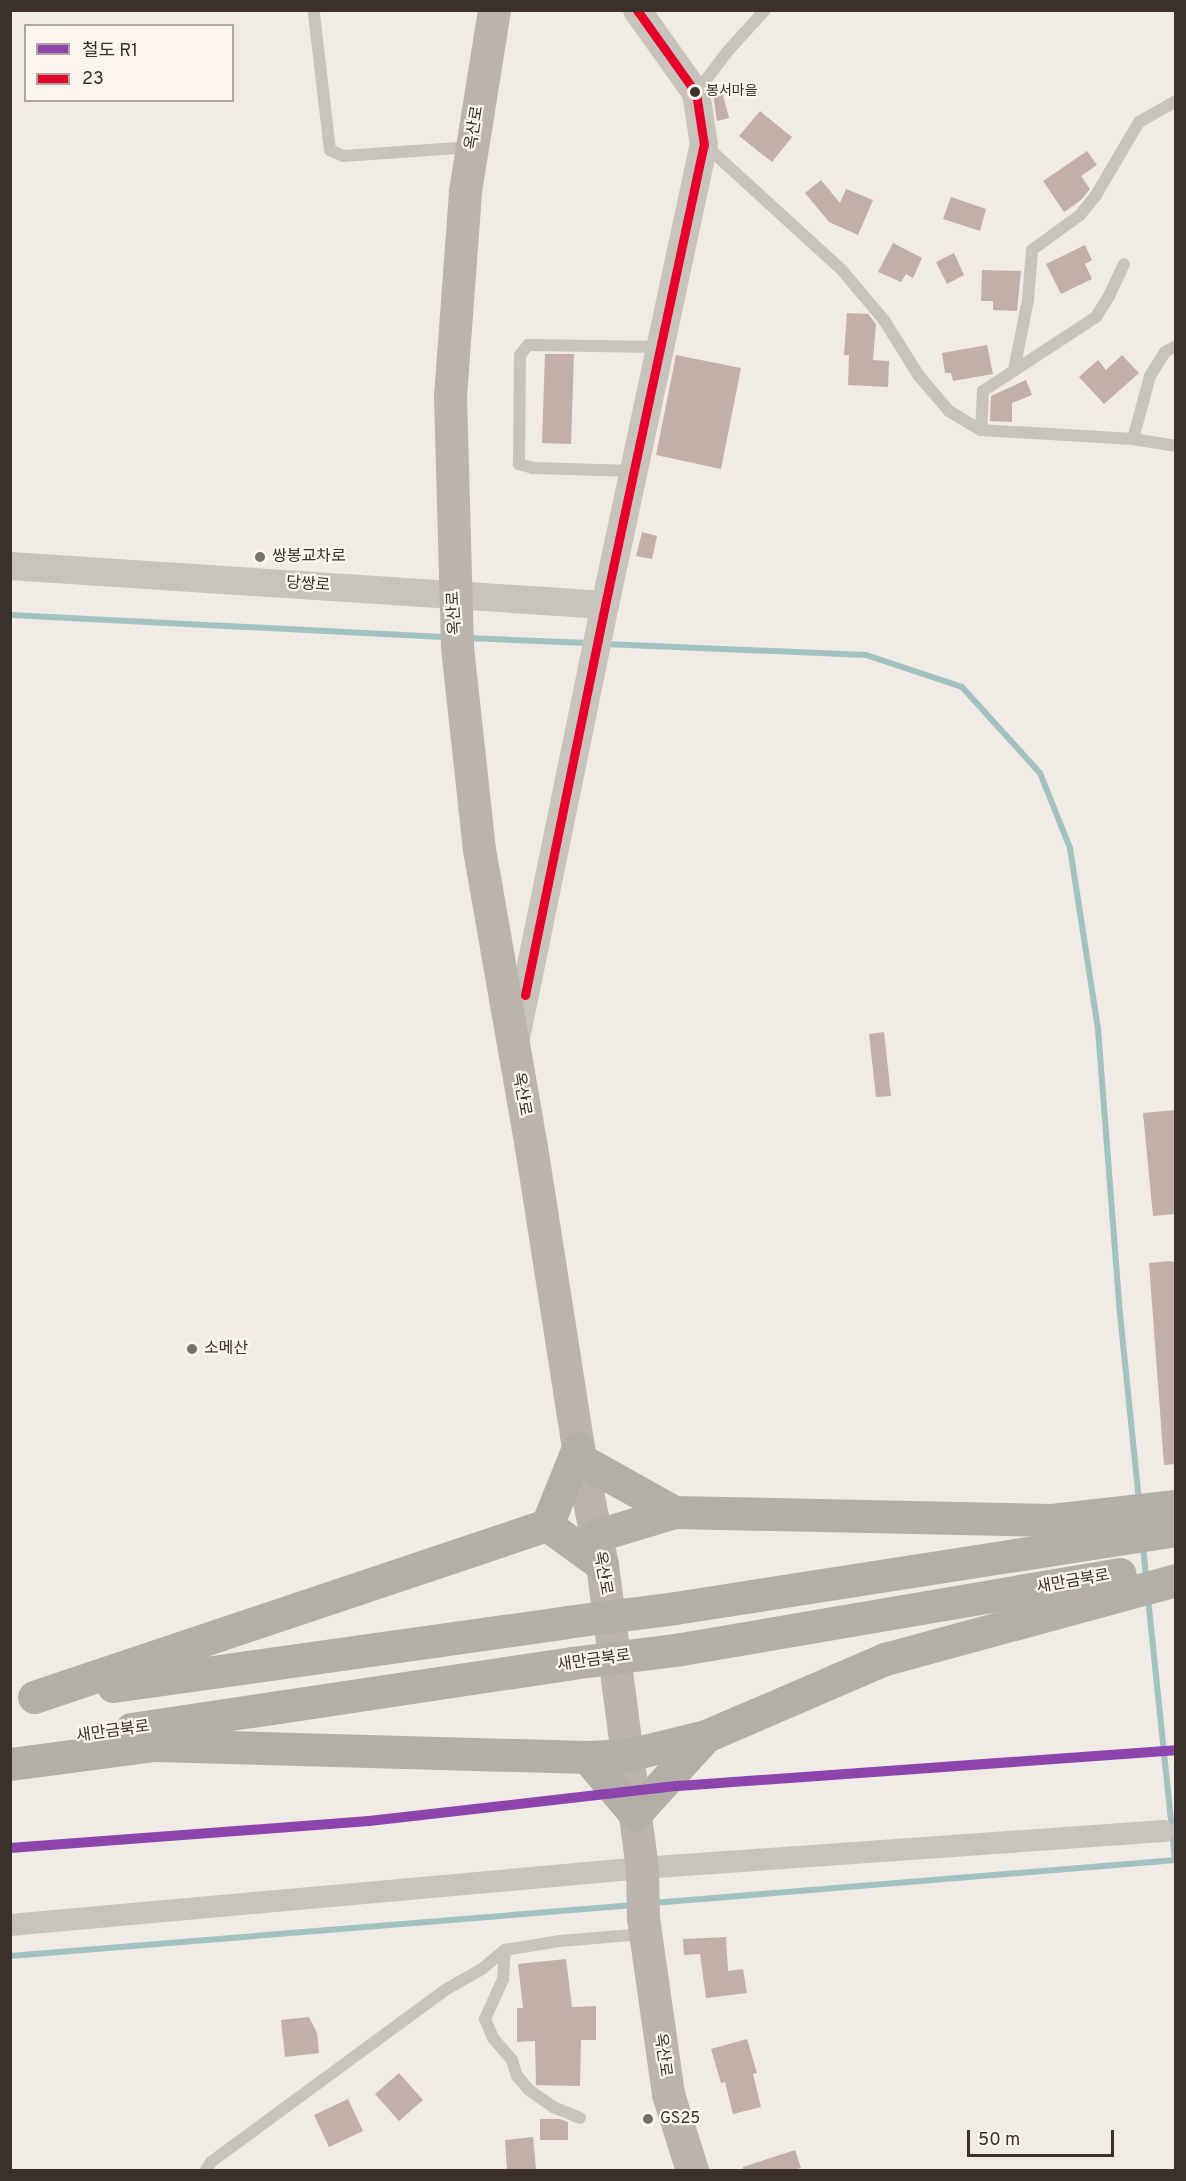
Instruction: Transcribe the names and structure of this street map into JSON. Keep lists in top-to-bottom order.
{
  "streets": {
    "highway": ["새만금북로"],
    "main road": ["옥산로"],
    "street": ["당쌍로"]
  },
  "crossings": [
    ["옥산로", "당쌍로"]
  ],
  "places": [
    "봉서마을",
    "쌍봉교차로",
    "소메산",
    "GS25"
  ],
  "lines": ["transit line 23", "rail line R1"],
  "legend": ["철도 R1", "23"],
  "scale_bar": "50 m"
}
